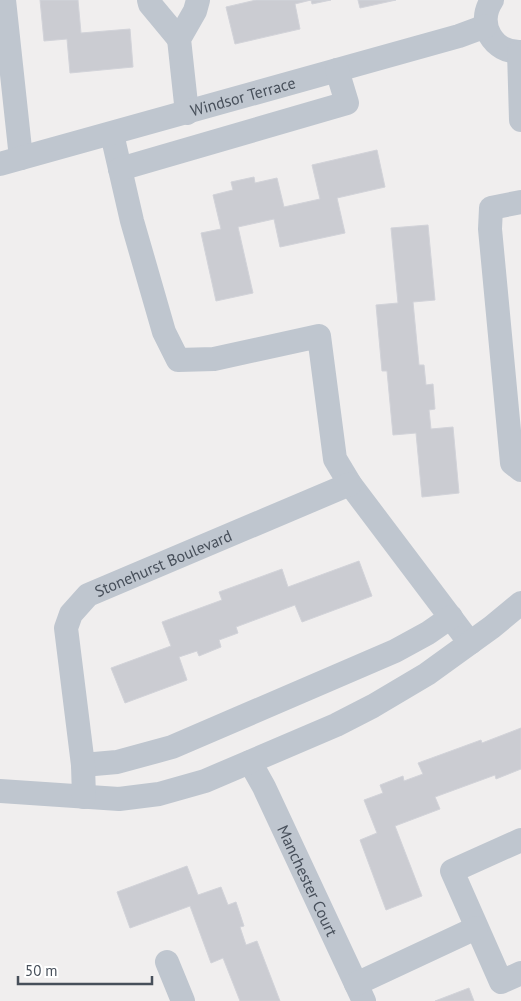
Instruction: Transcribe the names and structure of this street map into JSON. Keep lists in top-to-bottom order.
{
  "streets": {
    "street": ["Windsor Terrace", "Stonehurst Boulevard", "Manchester Court"]
  },
  "scale_bar": "50 m"
}
